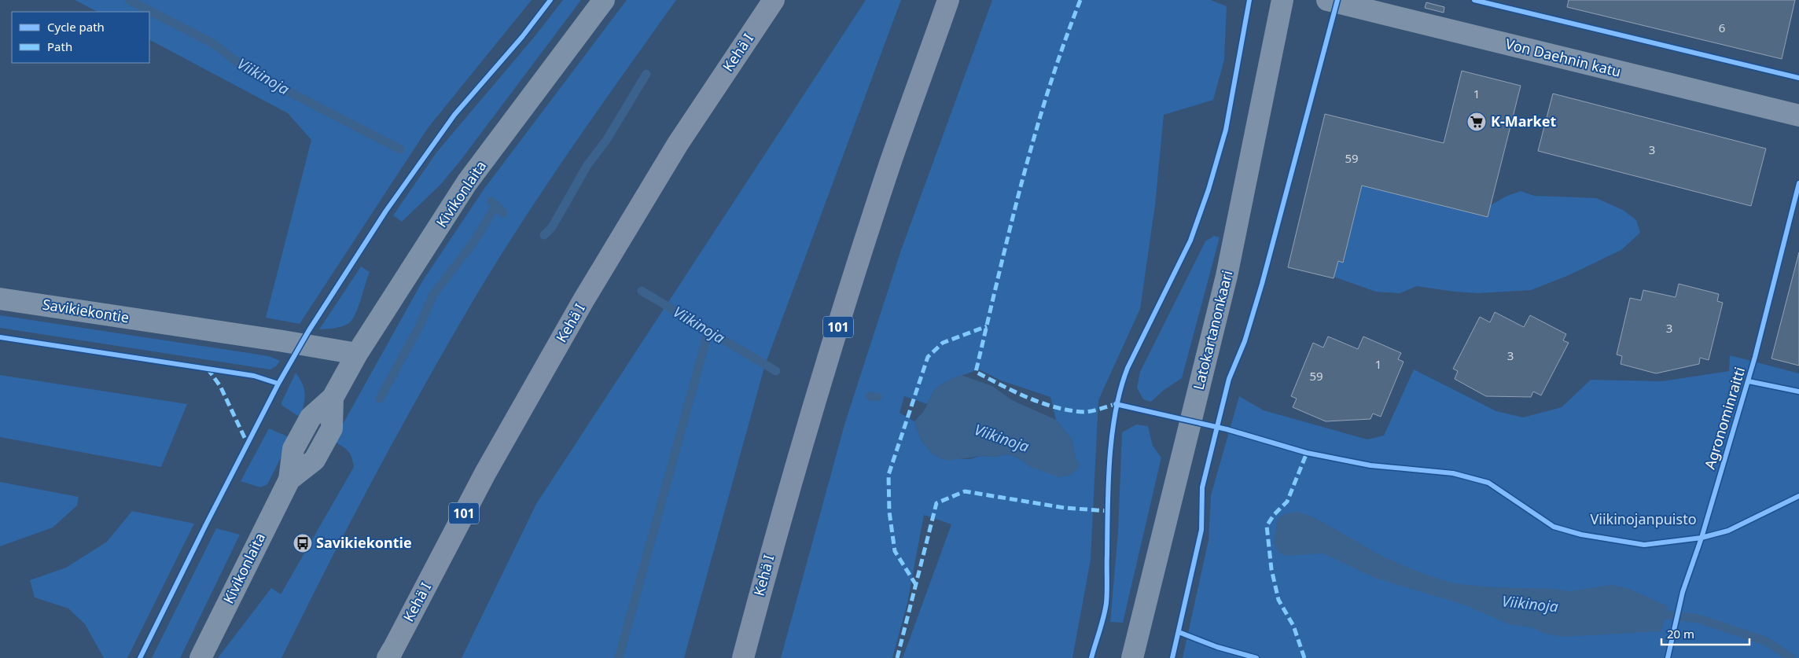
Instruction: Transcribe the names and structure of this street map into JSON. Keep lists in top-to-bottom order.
{
  "streets": {
    "highway": ["Kehä I", "101"],
    "street": [
      "Von Daehnin katu",
      "Kivikonlaita",
      "Savikiekontie",
      "Latokartanonkaari"
    ],
    "cycle path": ["Agronominraitti"]
  },
  "crossings": [
    ["Kivikonlaita", "Savikiekontie"]
  ],
  "water": ["Viikinoja"],
  "parks": ["Viikinojanpuisto"],
  "places": {
    "supermarket": ["K-Market"],
    "bus stop": ["Savikiekontie"]
  },
  "house_numbers": [
    "6",
    "1",
    "3",
    "59",
    "3",
    "3",
    "1",
    "59"
  ],
  "legend": ["Cycle path", "Path"],
  "scale_bar": "20 m"
}
